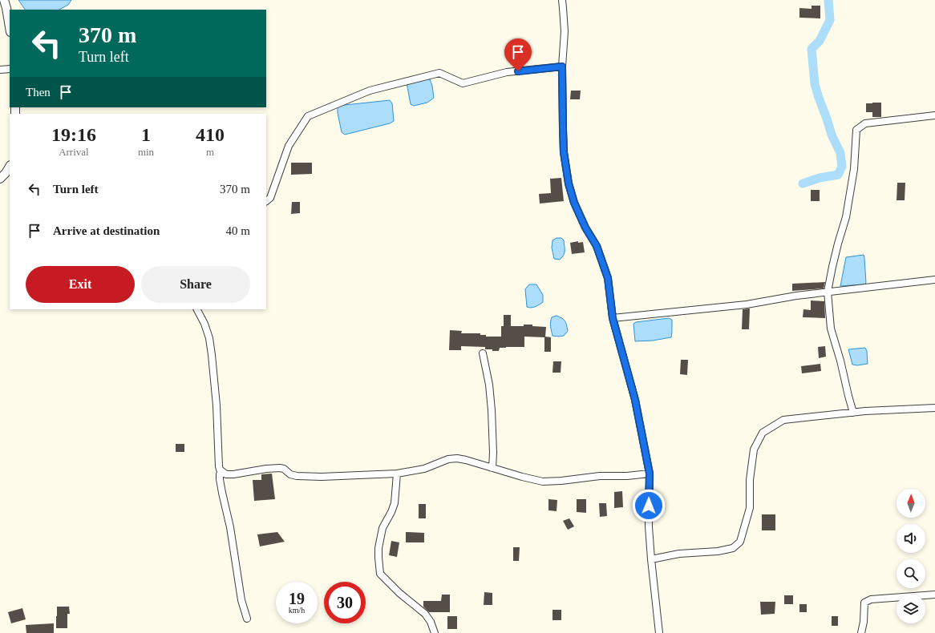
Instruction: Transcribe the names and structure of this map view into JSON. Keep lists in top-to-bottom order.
{
  "north": "top",
  "page": {
    "turn": ["370 m", "Turn left"],
    "then": "Then",
    "eta": [
      "19:16",
      "Arrival",
      "1",
      "min",
      "410",
      "m"
    ],
    "list": [
      {
        "name": "Turn left",
        "value": "370 m"
      },
      {
        "name": "Arrive at destination",
        "value": "40 m"
      }
    ],
    "buttons": ["Exit", "Share"],
    "speed": "19 km/h",
    "limit": "30"
  }
}
